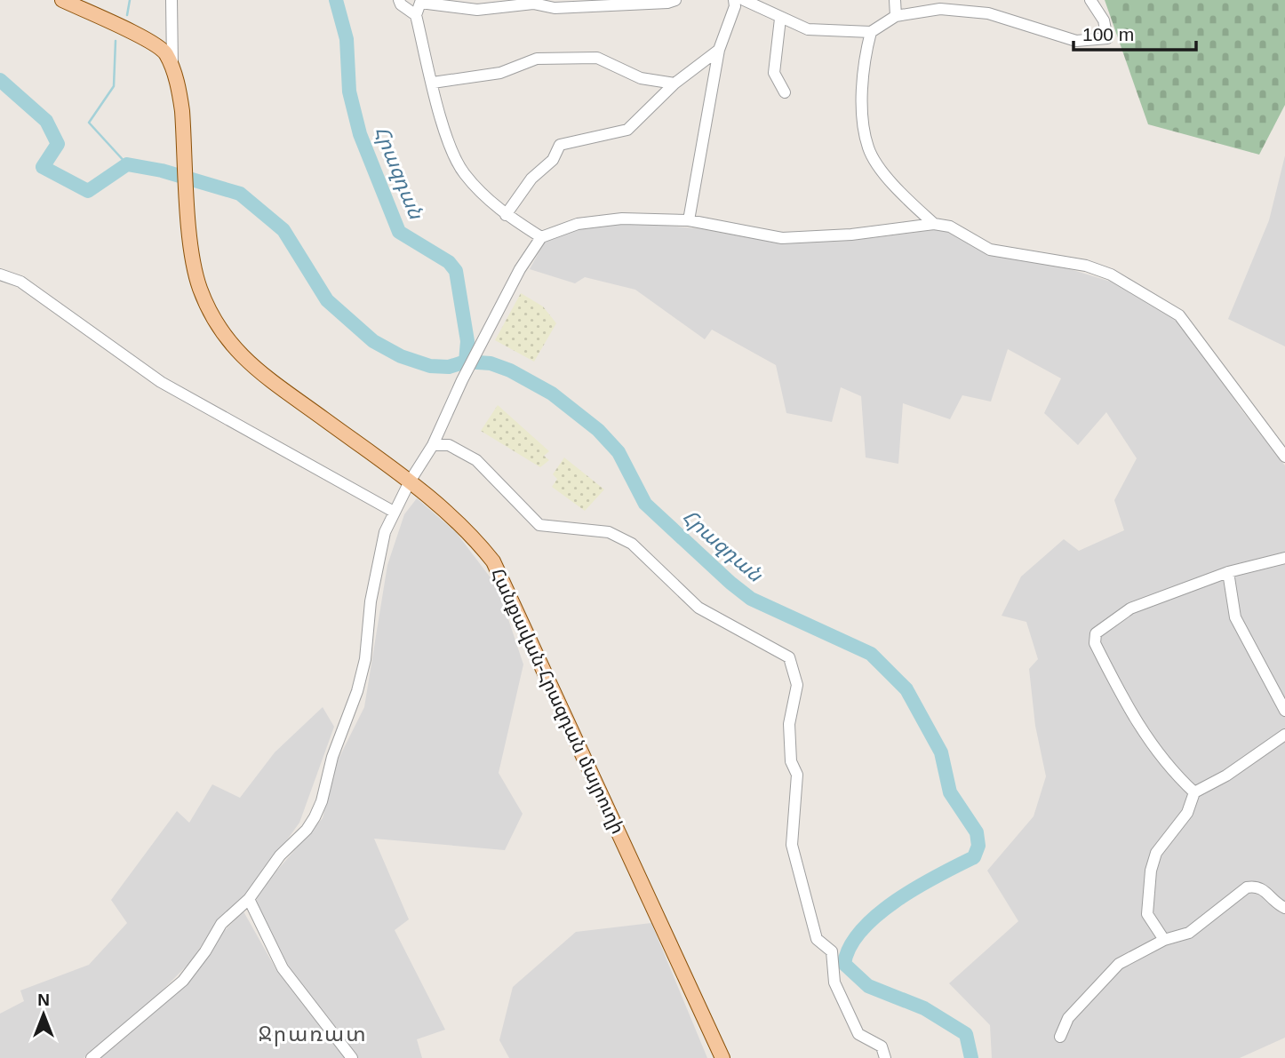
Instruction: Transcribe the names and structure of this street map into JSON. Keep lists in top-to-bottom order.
{
  "streets": {
    "main road": ["Հանքավան-Հրազդան մայրուղի"]
  },
  "districts": ["Ջրառատ"],
  "water": ["Հրազդան"],
  "scale_bar": "100 m",
  "north": "top"
}
